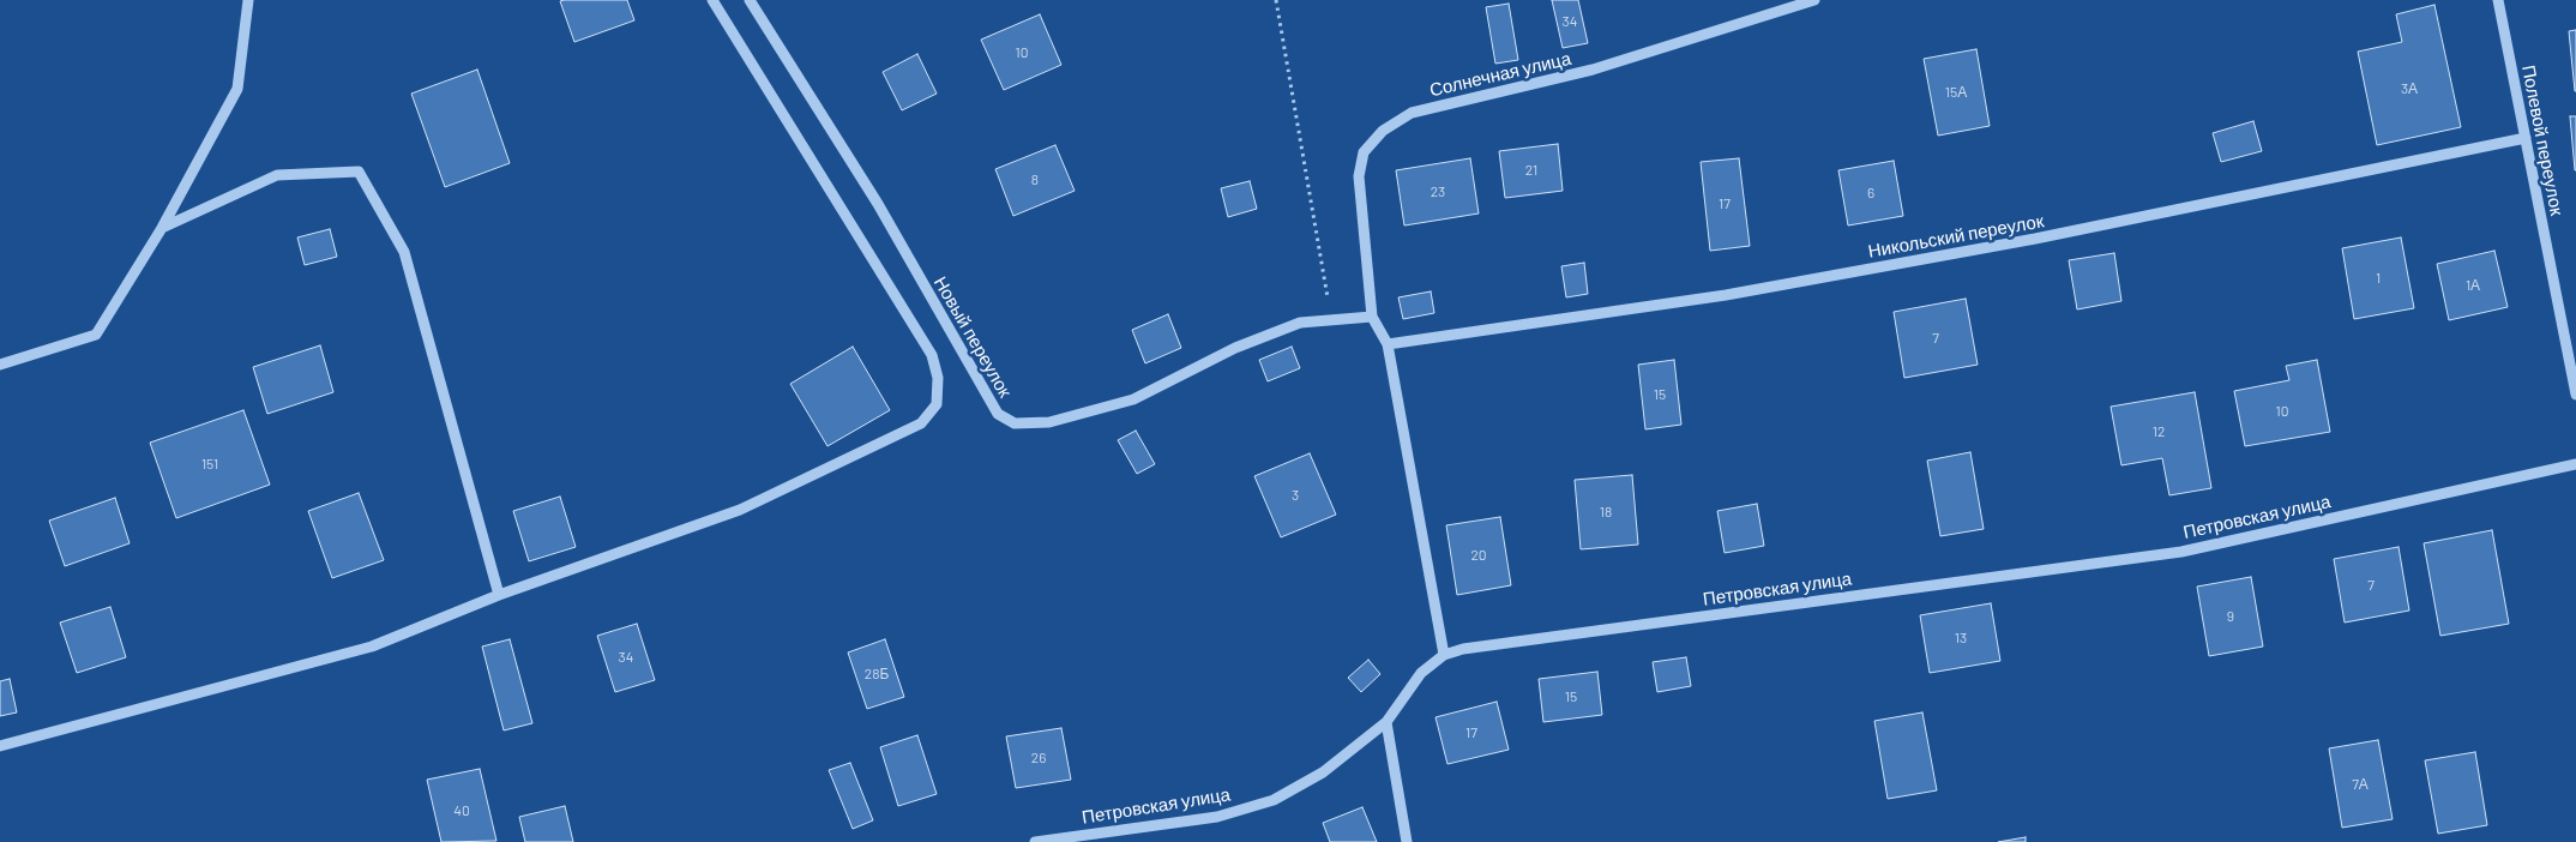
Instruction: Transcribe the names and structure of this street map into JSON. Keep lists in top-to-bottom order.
{
  "streets": {
    "street": [
      "Солнечная улица",
      "Полевой переулок",
      "Никольский переулок",
      "Новый переулок",
      "Петровская улица"
    ]
  },
  "crossings": [
    ["Солнечная улица", "Новый переулок"],
    ["Полевой переулок", "Никольский переулок"]
  ],
  "house_numbers": [
    "34",
    "10",
    "3А",
    "15А",
    "21",
    "8",
    "23",
    "6",
    "17",
    "1",
    "1А",
    "7",
    "15",
    "10",
    "12",
    "151",
    "3",
    "18",
    "20",
    "7",
    "9",
    "13",
    "34",
    "28Б",
    "15",
    "17",
    "26",
    "7А",
    "40"
  ]
}
